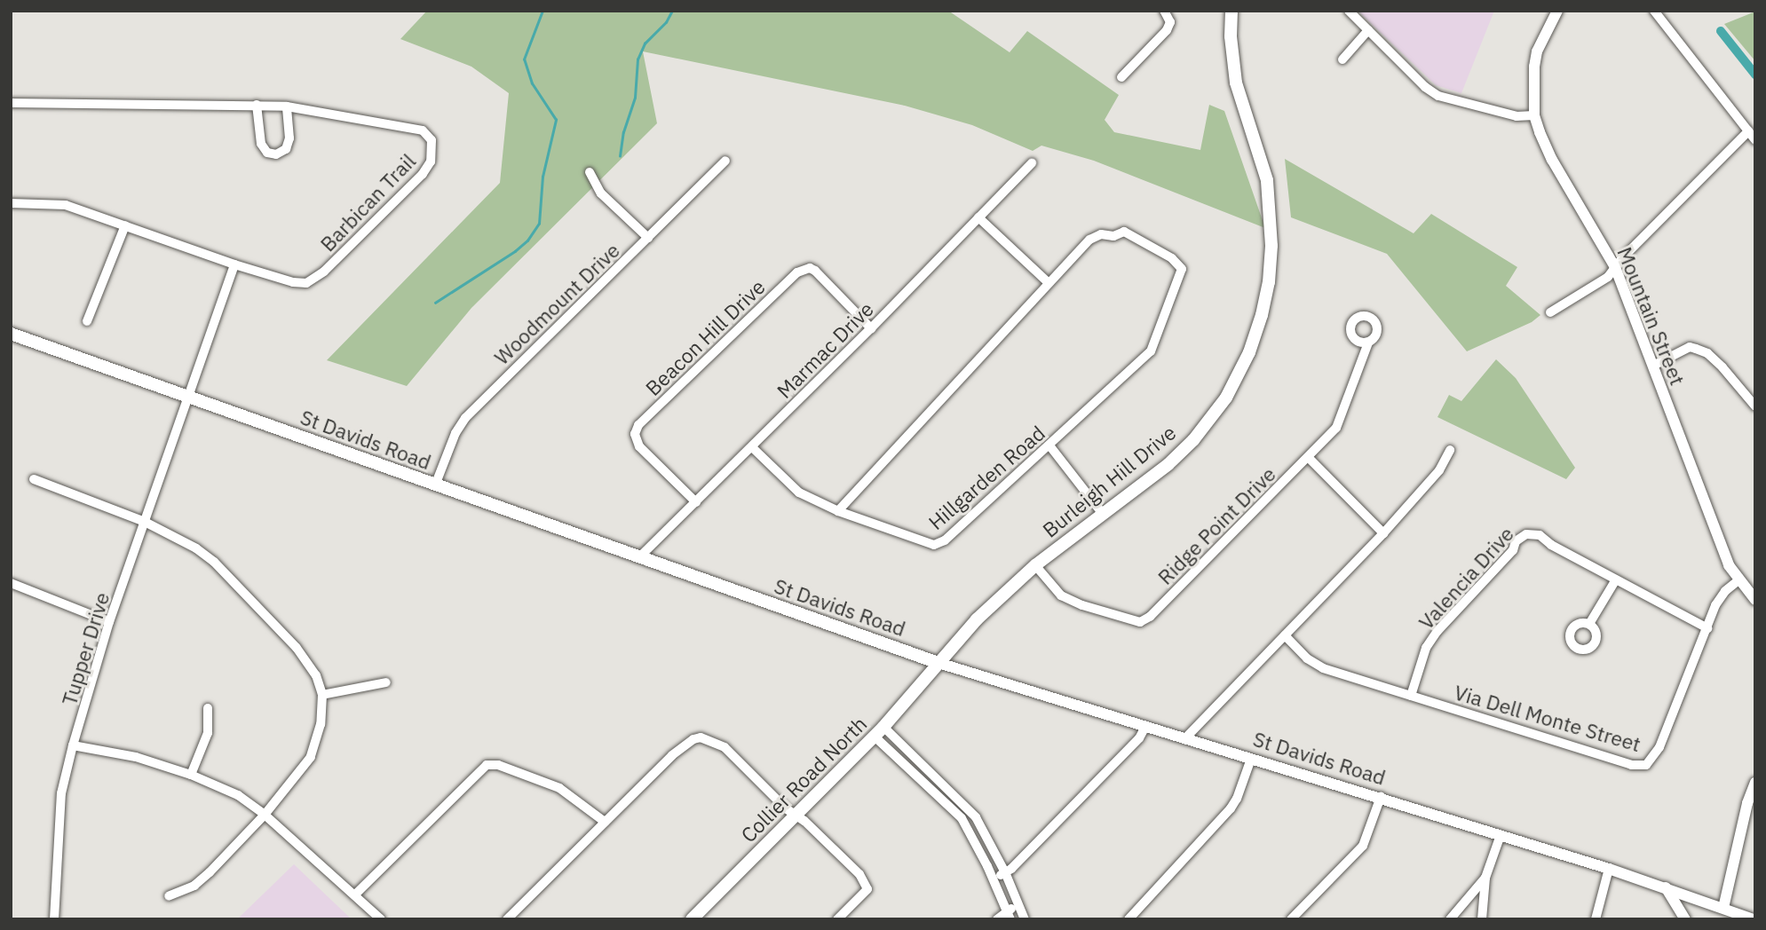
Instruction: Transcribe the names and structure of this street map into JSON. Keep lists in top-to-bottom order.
{
  "streets": {
    "main road": ["St Davids Road", "Burleigh Hill Drive", "Collier Road North"],
    "street": [
      "Barbican Trail",
      "Woodmount Drive",
      "Mountain Street",
      "Beacon Hill Drive",
      "Marmac Drive",
      "Hillgarden Road",
      "Ridge Point Drive",
      "Valencia Drive",
      "Tupper Drive",
      "Via Dell Monte Street"
    ]
  },
  "crossings": [
    ["Barbican Trail", "Tupper Drive"],
    ["Woodmount Drive", "St Davids Road"],
    ["Mountain Street", "Via Dell Monte Street"],
    ["Beacon Hill Drive", "Marmac Drive"],
    ["Marmac Drive", "St Davids Road"],
    ["Marmac Drive", "Hillgarden Road"],
    ["St Davids Road", "Burleigh Hill Drive"],
    ["St Davids Road", "Tupper Drive"],
    ["St Davids Road", "Collier Road North"],
    ["Burleigh Hill Drive", "Ridge Point Drive"],
    ["Burleigh Hill Drive", "Collier Road North"],
    ["Valencia Drive", "Via Dell Monte Street"]
  ]
}
